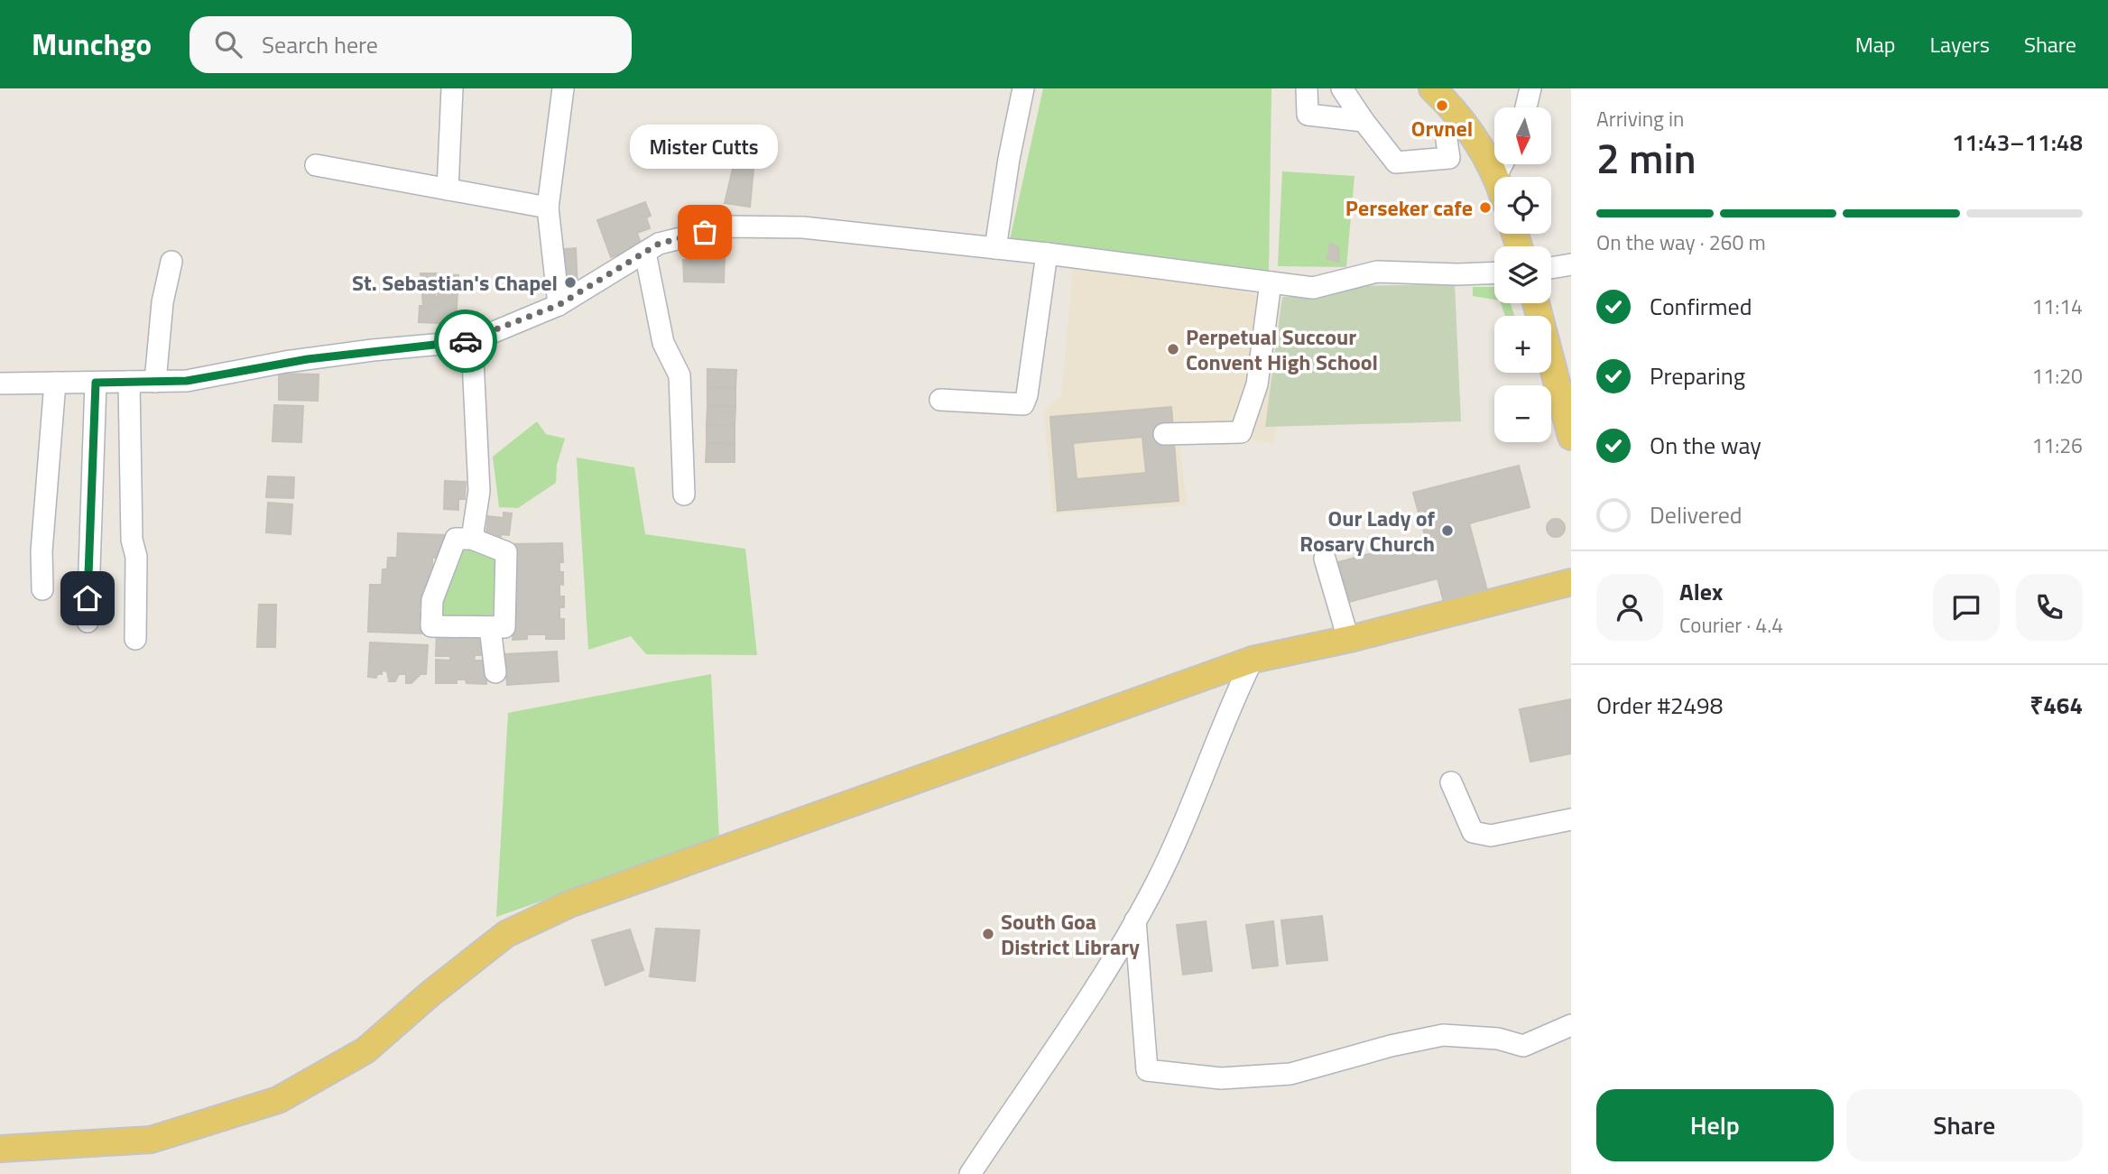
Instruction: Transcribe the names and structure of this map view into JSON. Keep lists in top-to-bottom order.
{
  "places": [
    "Orvnel",
    "Perseker cafe",
    "Mister Cutts",
    "St. Sebastian's Chapel",
    "Perpetual Succour Convent High School",
    "Our Lady of Rosary Church",
    "South Goa District Library"
  ],
  "north": "bottom",
  "page": {
    "header": "Munchgo",
    "search": "Search here",
    "nav": ["Map", "Layers", "Share"],
    "heading": ["2 min", "Arriving in", "11:43–11:48"],
    "panel": [
      "Alex",
      "Courier · 4.4",
      "Order #2498",
      "₹464"
    ],
    "map_buttons": ["+", "−"],
    "bubble": "Mister Cutts",
    "bar": "On the way · 260 m",
    "list": [
      ["Confirmed", "11:14"],
      ["Preparing", "11:20"],
      ["On the way", "11:26"],
      "Delivered"
    ],
    "buttons": ["Help", "Share"]
  }
}
